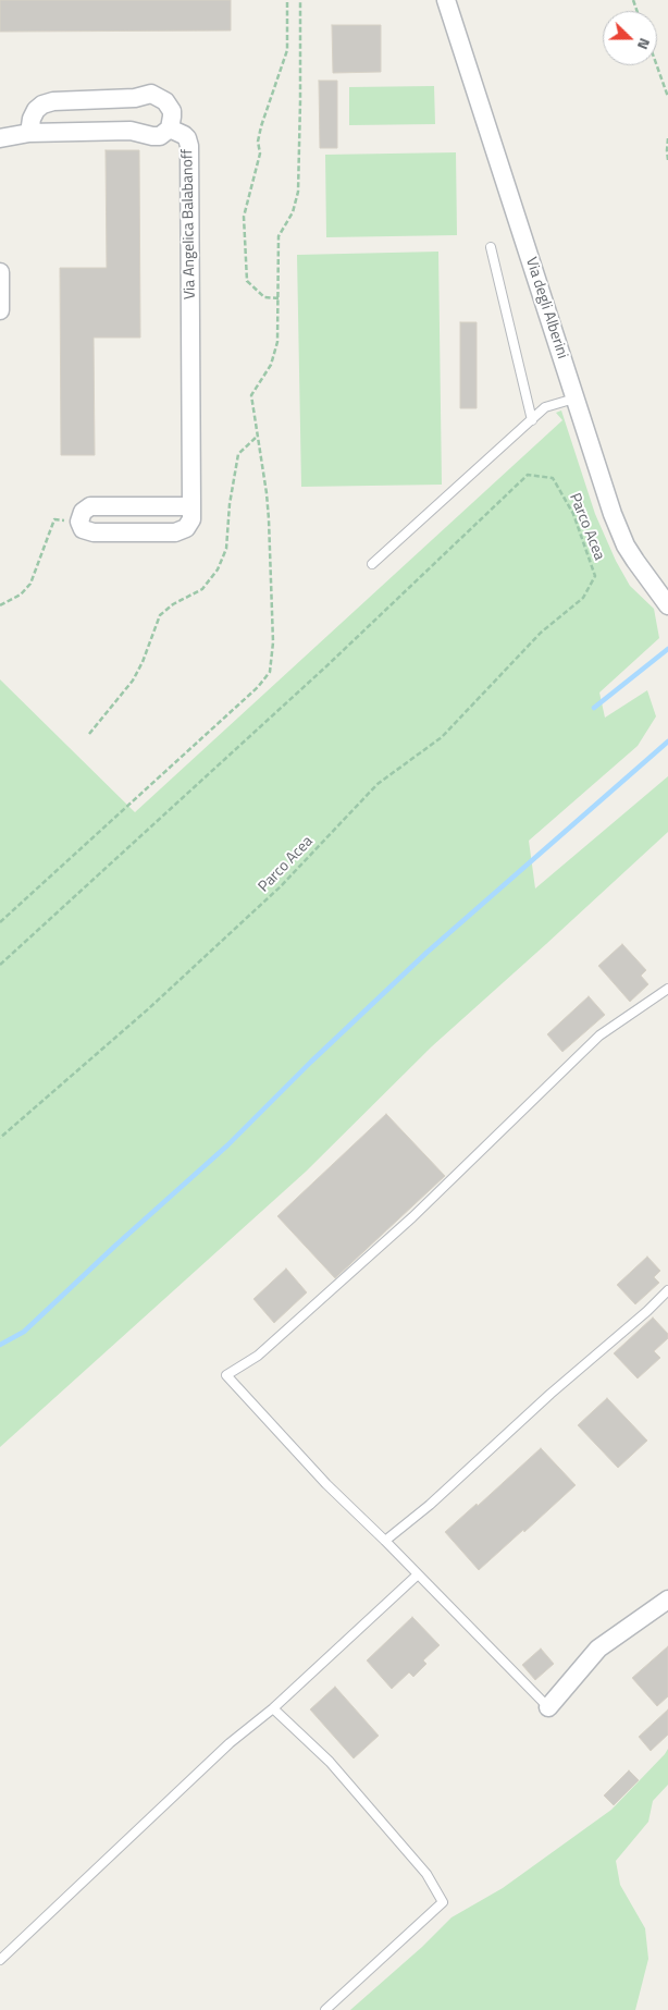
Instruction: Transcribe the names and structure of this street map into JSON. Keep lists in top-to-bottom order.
{
  "streets": {
    "street": ["Via Angelica Balabanoff", "Via degli Alberini"],
    "path": ["Parco Acea"]
  },
  "north": "right"
}
